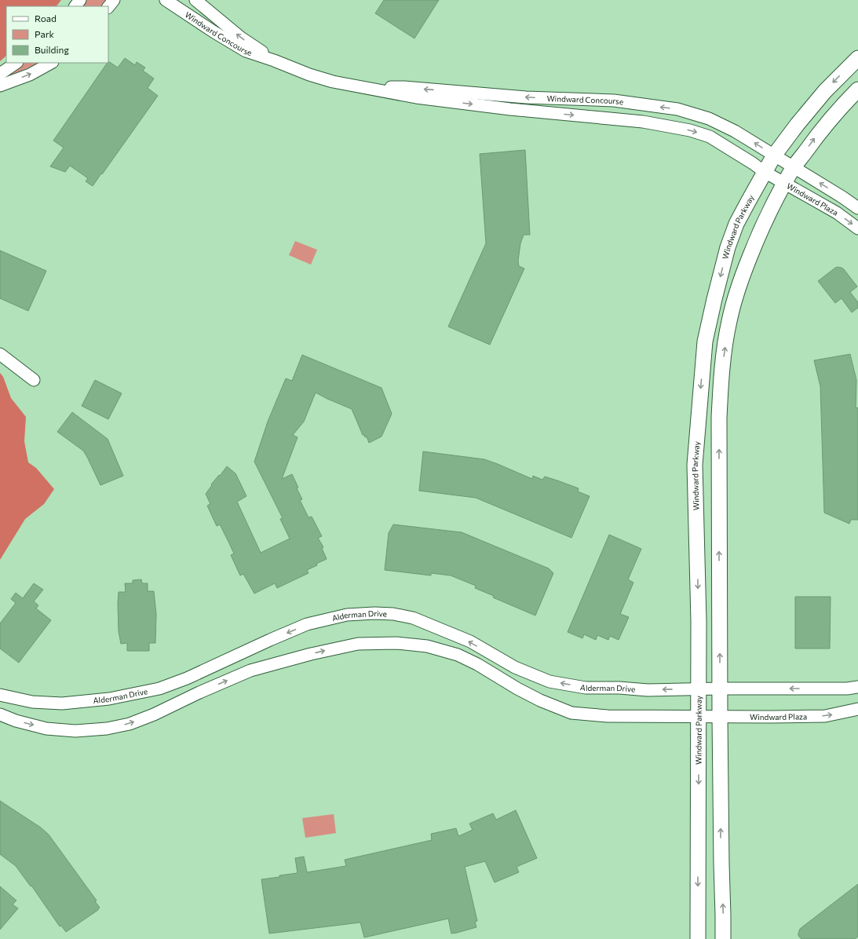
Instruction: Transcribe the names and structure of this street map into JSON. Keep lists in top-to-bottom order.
{
  "streets": {
    "main road": ["Windward Parkway"],
    "street": ["Windward Concourse", "Windward Plaza", "Alderman Drive"]
  },
  "crossings": [
    ["Windward Concourse", "Windward Plaza"],
    ["Windward Concourse", "Windward Parkway"],
    ["Windward Plaza", "Windward Parkway"],
    ["Windward Parkway", "Alderman Drive"]
  ],
  "legend": ["Road", "Park", "Building"]
}
